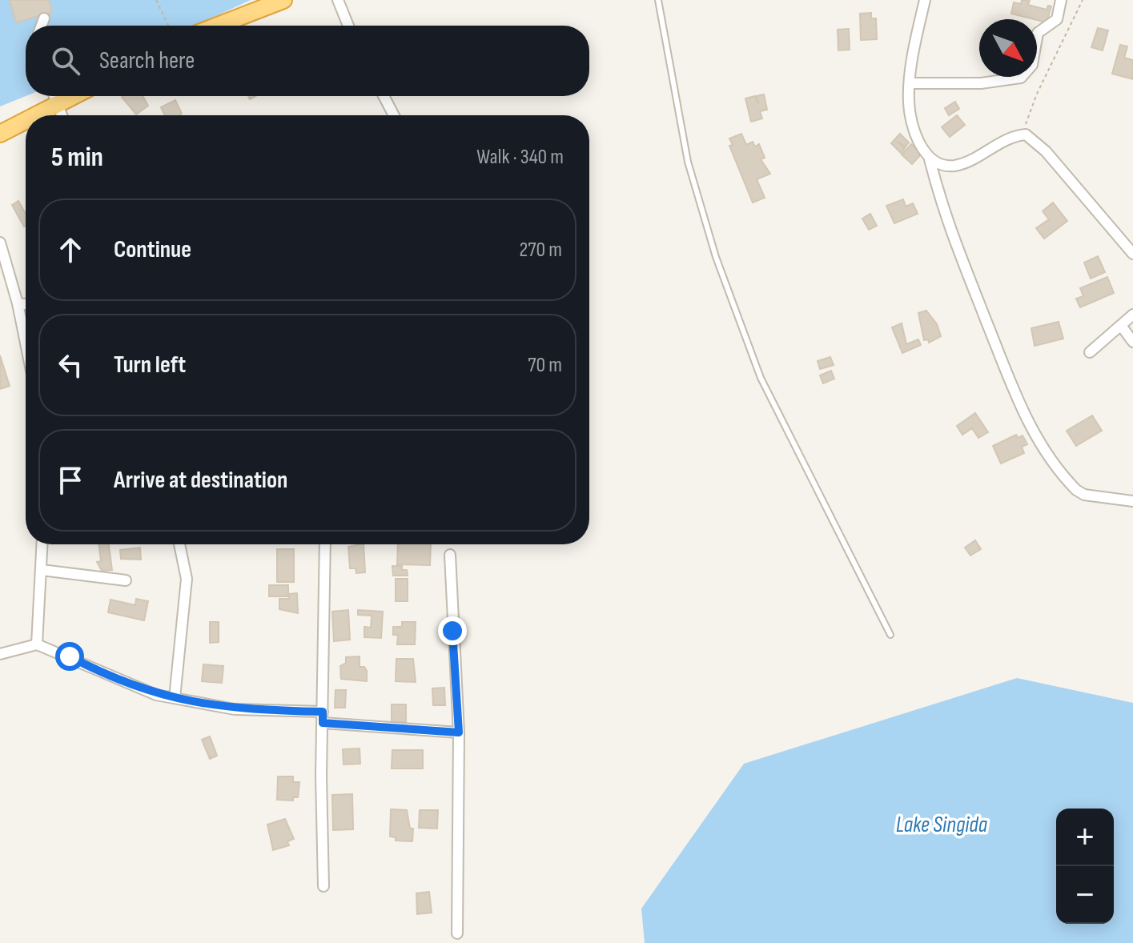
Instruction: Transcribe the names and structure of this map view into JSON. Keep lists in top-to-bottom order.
{
  "water": ["Lake Singida"],
  "north": "bottom right",
  "page": {
    "search": "Search here",
    "heading": ["5 min", "Walk · 340 m"],
    "list": [
      ["Continue", "270 m"],
      ["Turn left", "70 m"],
      "Arrive at destination"
    ],
    "map_buttons": ["+", "−"]
  }
}
